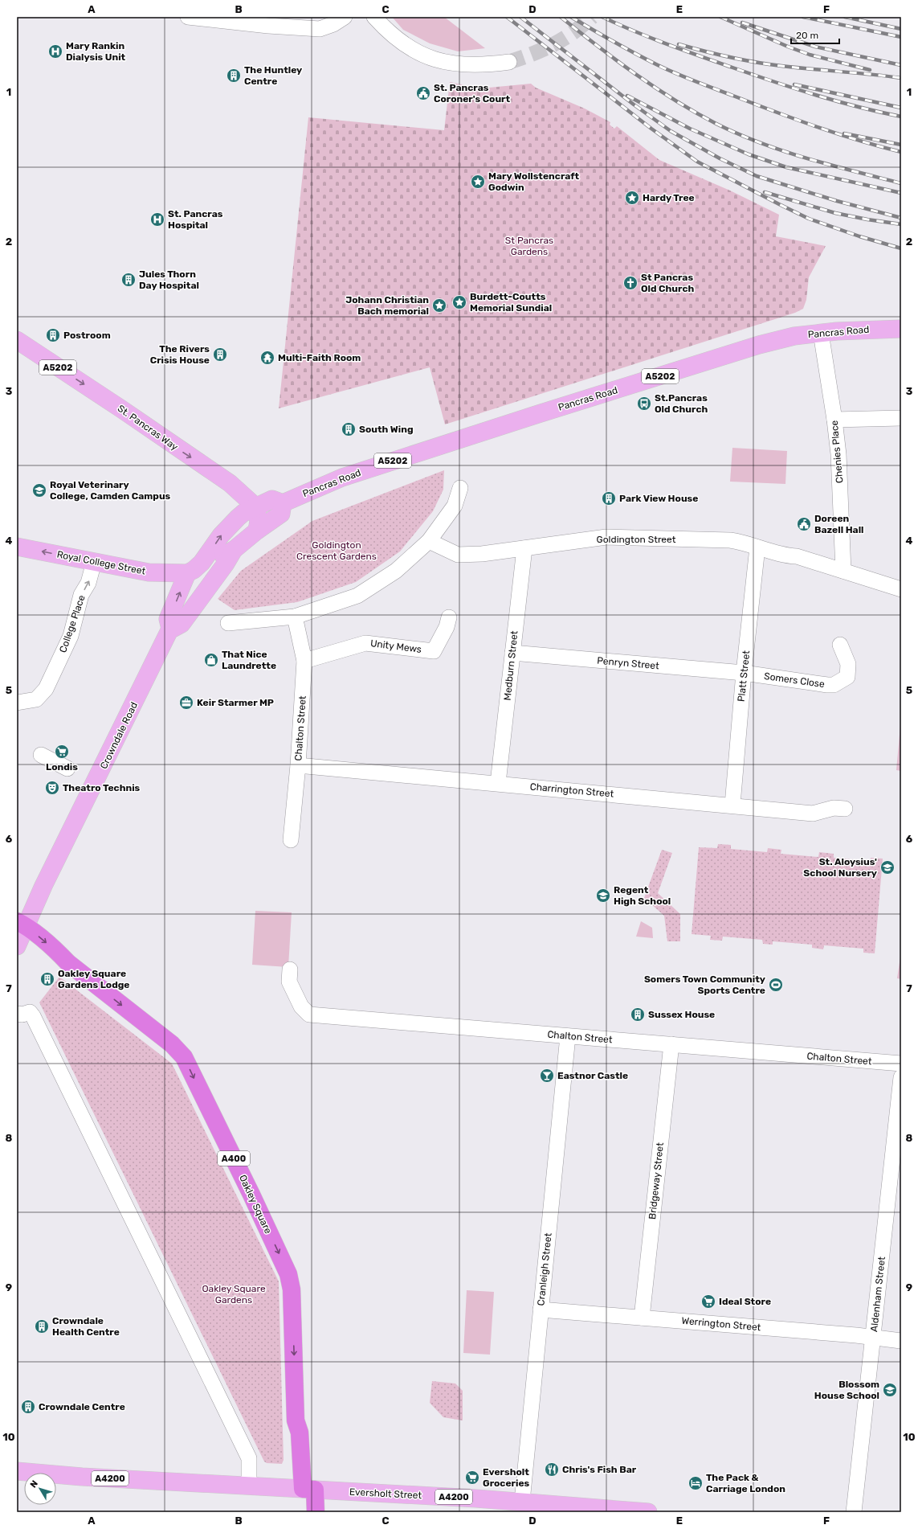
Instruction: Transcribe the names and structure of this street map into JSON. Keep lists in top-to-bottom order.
{
  "streets": {
    "highway": ["A400", "Oakley Square"],
    "main road": [
      "Pancras Road",
      "A5202",
      "St. Pancras Way",
      "Royal College Street",
      "Crowndale Road",
      "A4200",
      "Eversholt Street"
    ],
    "street": [
      "Chenies Place",
      "Goldington Street",
      "College Place",
      "Unity Mews",
      "Penryn Street",
      "Medburn Street",
      "Platt Street",
      "Somers Close",
      "Chalton Street",
      "Charrington Street",
      "Bridgeway Street",
      "Cranleigh Street",
      "Aldenham Street",
      "Werrington Street"
    ]
  },
  "crossings": [
    ["Pancras Road", "Chenies Place"],
    ["Chenies Place", "Goldington Street"],
    ["Goldington Street", "Medburn Street"],
    ["Goldington Street", "Platt Street"],
    ["Royal College Street", "College Place"],
    ["Royal College Street", "Crowndale Road"],
    ["Unity Mews", "Chalton Street"],
    ["Penryn Street", "Medburn Street"],
    ["Penryn Street", "Platt Street"],
    ["Penryn Street", "Somers Close"],
    ["Medburn Street", "Charrington Street"],
    ["Platt Street", "Somers Close"],
    ["Platt Street", "Charrington Street"],
    ["Chalton Street", "Charrington Street"],
    ["Chalton Street", "Bridgeway Street"],
    ["Chalton Street", "Cranleigh Street"],
    ["Crowndale Road", "Oakley Square"],
    ["A400", "Oakley Square"],
    ["A400", "A4200"],
    ["A400", "Eversholt Street"],
    ["Bridgeway Street", "Werrington Street"],
    ["Oakley Square", "A4200"],
    ["Oakley Square", "Eversholt Street"],
    ["Cranleigh Street", "Werrington Street"],
    ["Cranleigh Street", "Eversholt Street"],
    ["Aldenham Street", "Werrington Street"],
    ["A4200", "Eversholt Street"]
  ],
  "one_way": [
    "St. Pancras Way",
    "Royal College Street",
    "College Place",
    "Oakley Square"
  ],
  "parks": ["St Pancras Gardens", "Goldington Crescent Gardens", "Oakley Square Gardens"],
  "places": {
    "hospital": ["Mary Rankin Dialysis Unit", "St. Pancras Hospital"],
    "building": [
      "The Huntley Centre",
      "Jules Thorn Day Hospital",
      "Postroom",
      "The Rivers Crisis House",
      "South Wing",
      "Park View House",
      "Oakley Square Gardens Lodge",
      "Sussex House",
      "Crowndale Health Centre",
      "Crowndale Centre"
    ],
    "public building": ["St. Pancras Coroner's Court", "Doreen Bazell Hall"],
    "place": [
      "Mary Wollstencraft Godwin",
      "Hardy Tree",
      "Burdett-Coutts Memorial Sundial",
      "Johann Christian Bach memorial"
    ],
    "church": ["St Pancras Old Church"],
    "temple": ["Multi-Faith Room"],
    "bus stop": ["St.Pancras Old Church"],
    "school or university": [
      "Royal Veterinary College, Camden Campus",
      "St. Aloysius' School Nursery",
      "Regent High School",
      "Blossom House School"
    ],
    "shop": ["That Nice Laundrette"],
    "office": ["Keir Starmer MP"],
    "supermarket": ["Londis", "Ideal Store", "Eversholt Groceries"],
    "theatre": ["Theatro Technis"],
    "sports": ["Somers Town Community Sports Centre"],
    "bar": ["Eastnor Castle"],
    "restaurant": ["Chris's Fish Bar"],
    "hotel": ["The Pack & Carriage London"]
  },
  "scale_bar": "20 m",
  "north": "top left",
  "grid": {
    "columns": [
      "A",
      "B",
      "C",
      "D",
      "E",
      "F"
    ],
    "rows": [
      "1",
      "2",
      "3",
      "4",
      "5",
      "6",
      "7",
      "8",
      "9",
      "10"
    ]
  }
}
